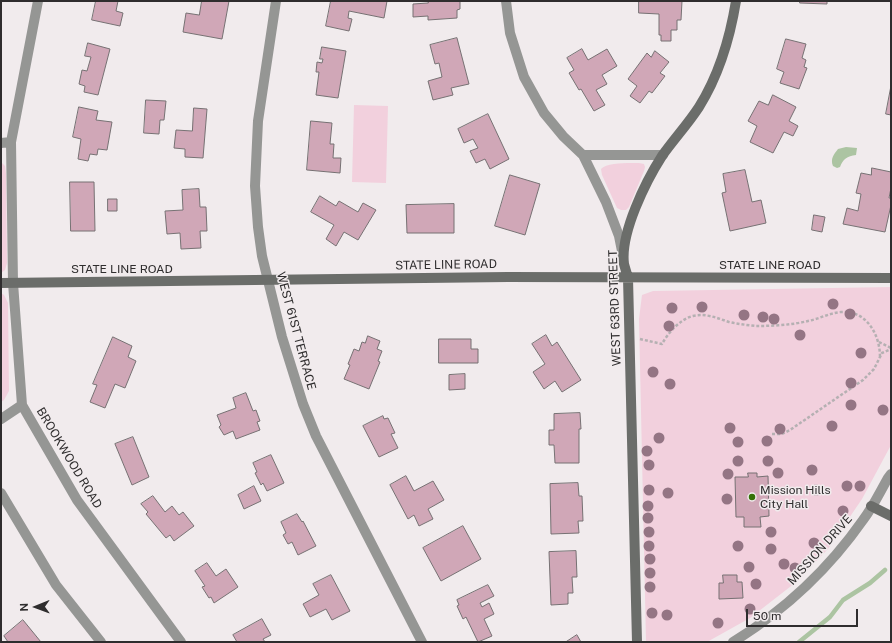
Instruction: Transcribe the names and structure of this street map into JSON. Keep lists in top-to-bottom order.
{
  "streets": {
    "main road": ["STATE LINE ROAD", "WEST 63RD STREET"],
    "street": ["WEST 61ST TERRACE", "BROOKWOOD ROAD", "MISSION DRIVE"]
  },
  "crossings": [
    ["STATE LINE ROAD", "WEST 63RD STREET"],
    ["STATE LINE ROAD", "WEST 61ST TERRACE"],
    ["STATE LINE ROAD", "BROOKWOOD ROAD"]
  ],
  "places": ["Mission Hills City Hall"],
  "scale_bar": "50 m",
  "north": "left"
}
